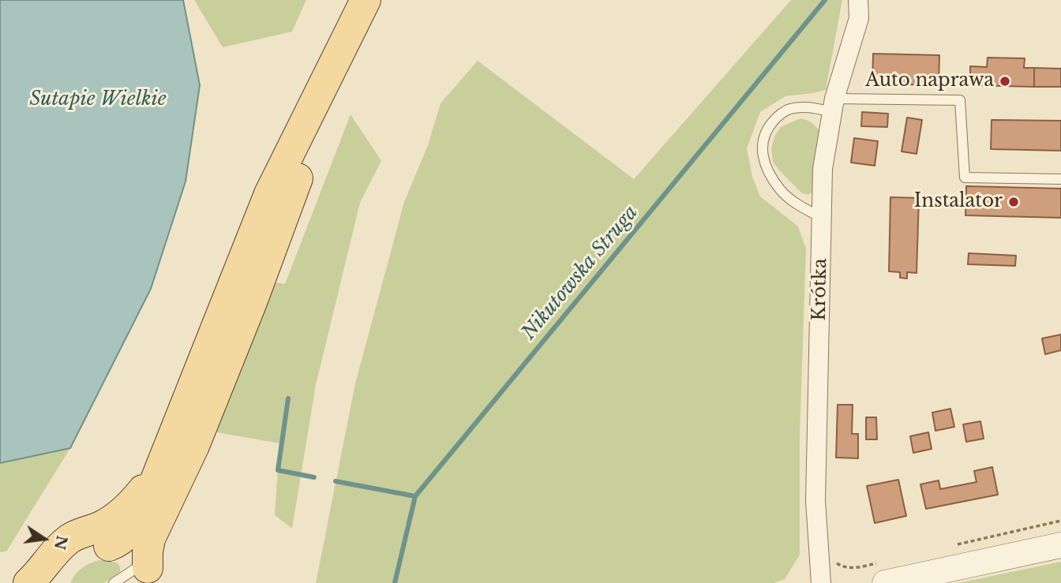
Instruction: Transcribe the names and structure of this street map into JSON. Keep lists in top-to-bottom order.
{
  "streets": {
    "street": ["Krótka"]
  },
  "water": ["Sutapie Wielkie", "Nikutowska Struga"],
  "places": ["Auto naprawa", "Instalator"],
  "north": "right"
}
